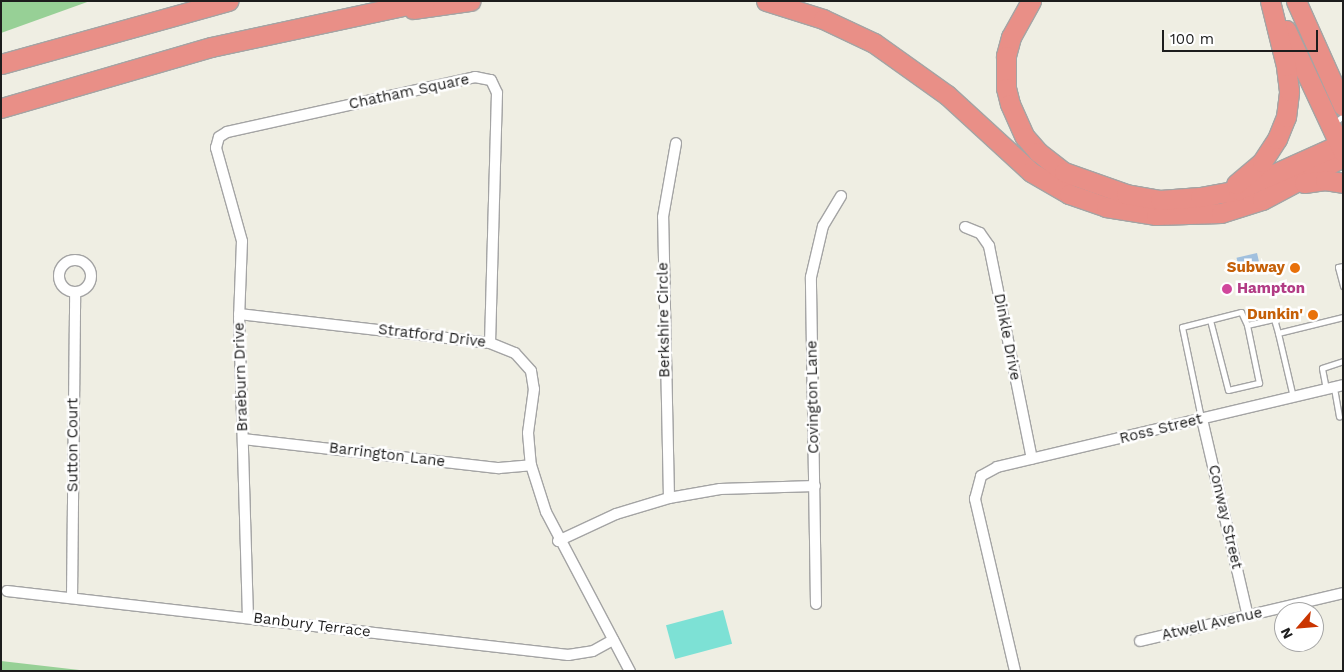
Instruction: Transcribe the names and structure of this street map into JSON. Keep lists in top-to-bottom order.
{
  "streets": {
    "street": [
      "Chatham Square",
      "Berkshire Circle",
      "Stratford Drive",
      "Dinkle Drive",
      "Braeburn Drive",
      "Covington Lane",
      "Ross Street",
      "Sutton Court",
      "Barrington Lane",
      "Conway Street",
      "Atwell Avenue",
      "Banbury Terrace"
    ]
  },
  "crossings": [
    ["Chatham Square", "Stratford Drive"],
    ["Chatham Square", "Braeburn Drive"],
    ["Stratford Drive", "Braeburn Drive"],
    ["Stratford Drive", "Barrington Lane"],
    ["Stratford Drive", "Banbury Terrace"],
    ["Dinkle Drive", "Ross Street"],
    ["Braeburn Drive", "Barrington Lane"],
    ["Braeburn Drive", "Banbury Terrace"],
    ["Ross Street", "Conway Street"],
    ["Sutton Court", "Banbury Terrace"],
    ["Conway Street", "Atwell Avenue"]
  ],
  "places": ["Subway", "Hampton", "Dunkin'"],
  "scale_bar": "100 m",
  "north": "bottom left"
}
